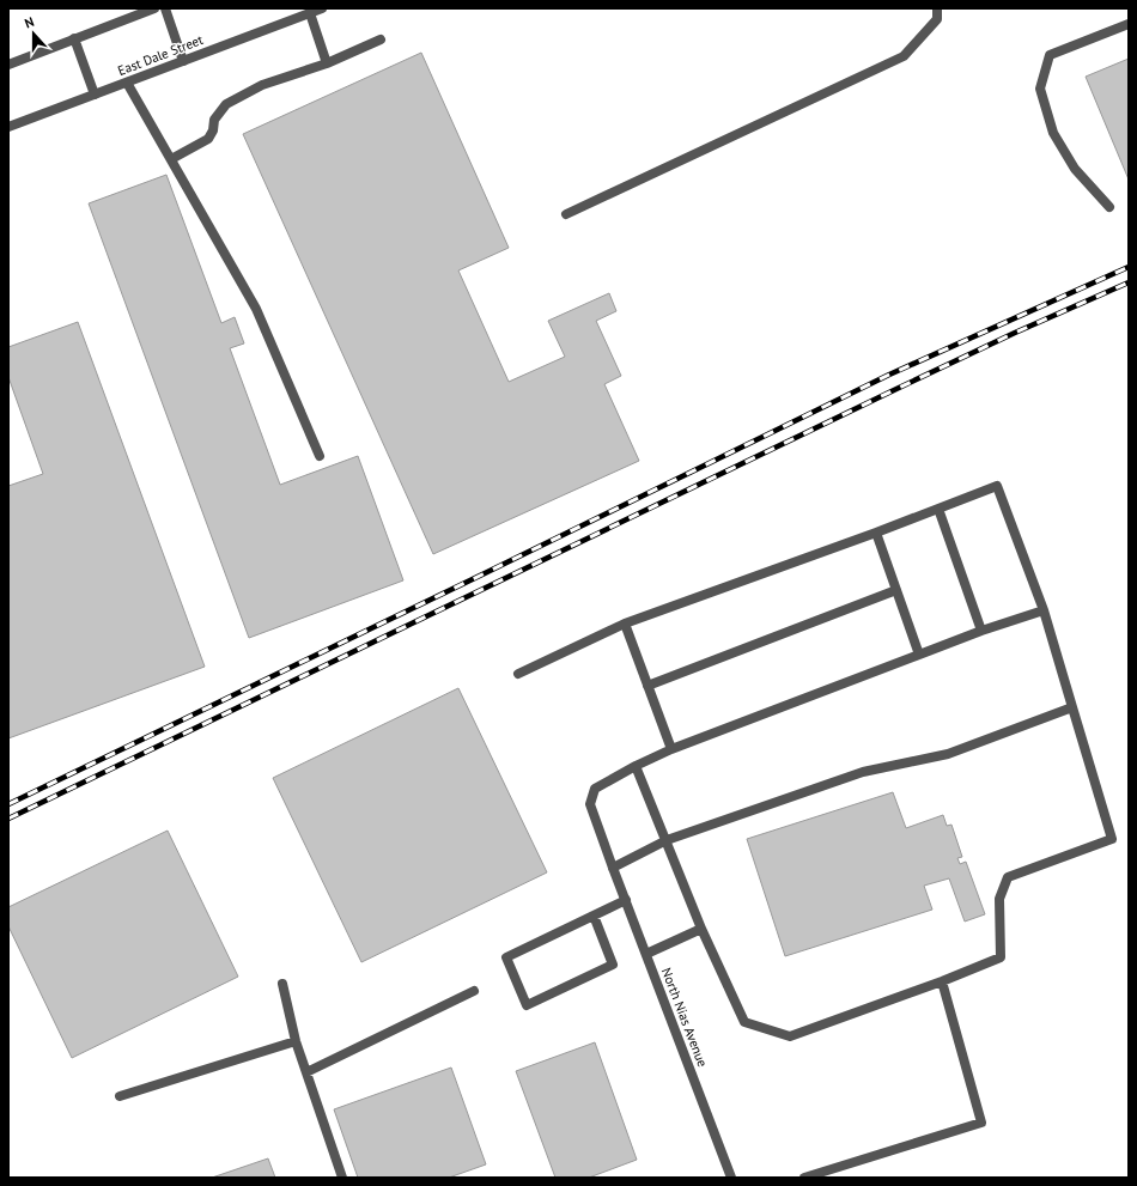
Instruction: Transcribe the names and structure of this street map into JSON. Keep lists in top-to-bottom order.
{
  "streets": {
    "street": ["East Dale Street", "North Nias Avenue"]
  },
  "north": "top"
}
